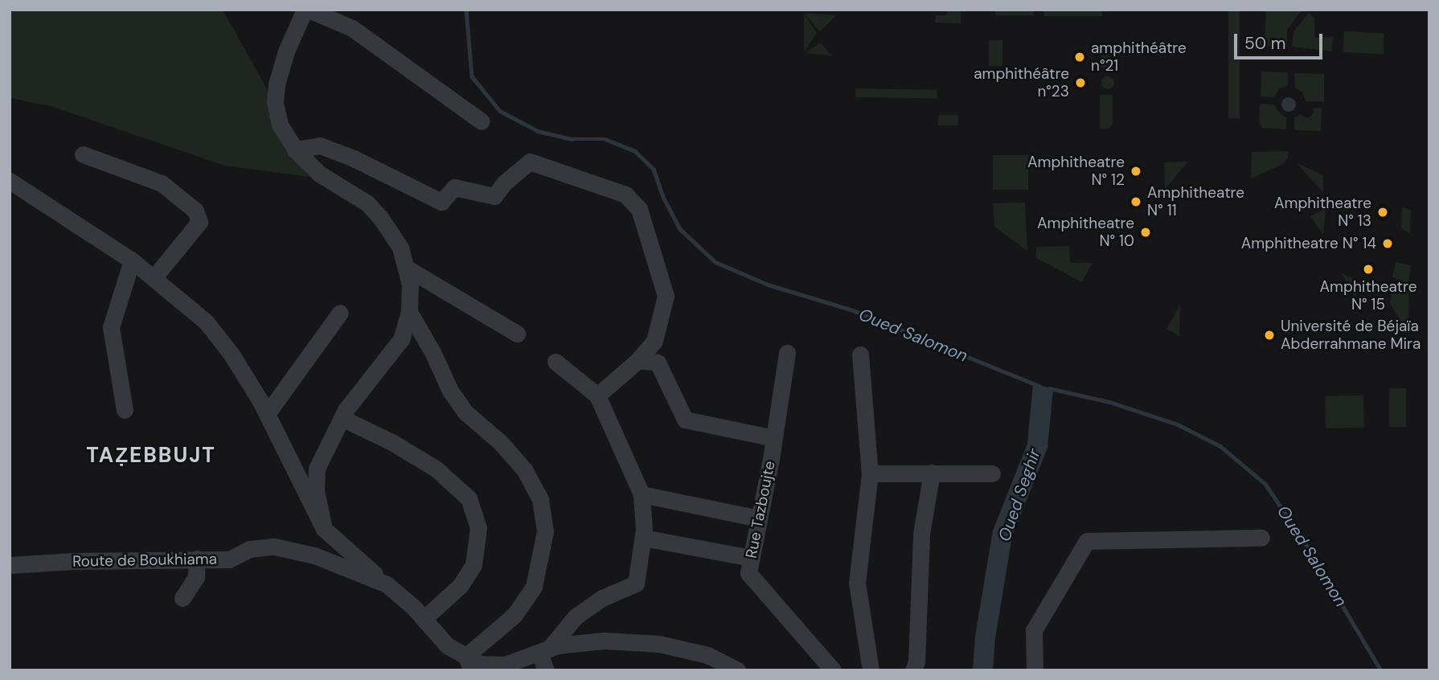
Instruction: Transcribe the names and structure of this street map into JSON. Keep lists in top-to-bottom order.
{
  "streets": {
    "street": ["Rue Tazboujte", "Route de Boukhiama"]
  },
  "districts": ["TAẒEBBUJT"],
  "water": ["Oued Salomon", "Oued Seghir"],
  "places": [
    "amphithéâtre n°21",
    "amphithéâtre n°23",
    "Amphitheatre N° 12",
    "Amphitheatre N° 11",
    "Amphitheatre N° 13",
    "Amphitheatre N° 10",
    "Amphitheatre N° 14",
    "Amphitheatre N° 15",
    "Université de Béjaïa Abderrahmane Mira"
  ],
  "scale_bar": "50 m"
}
